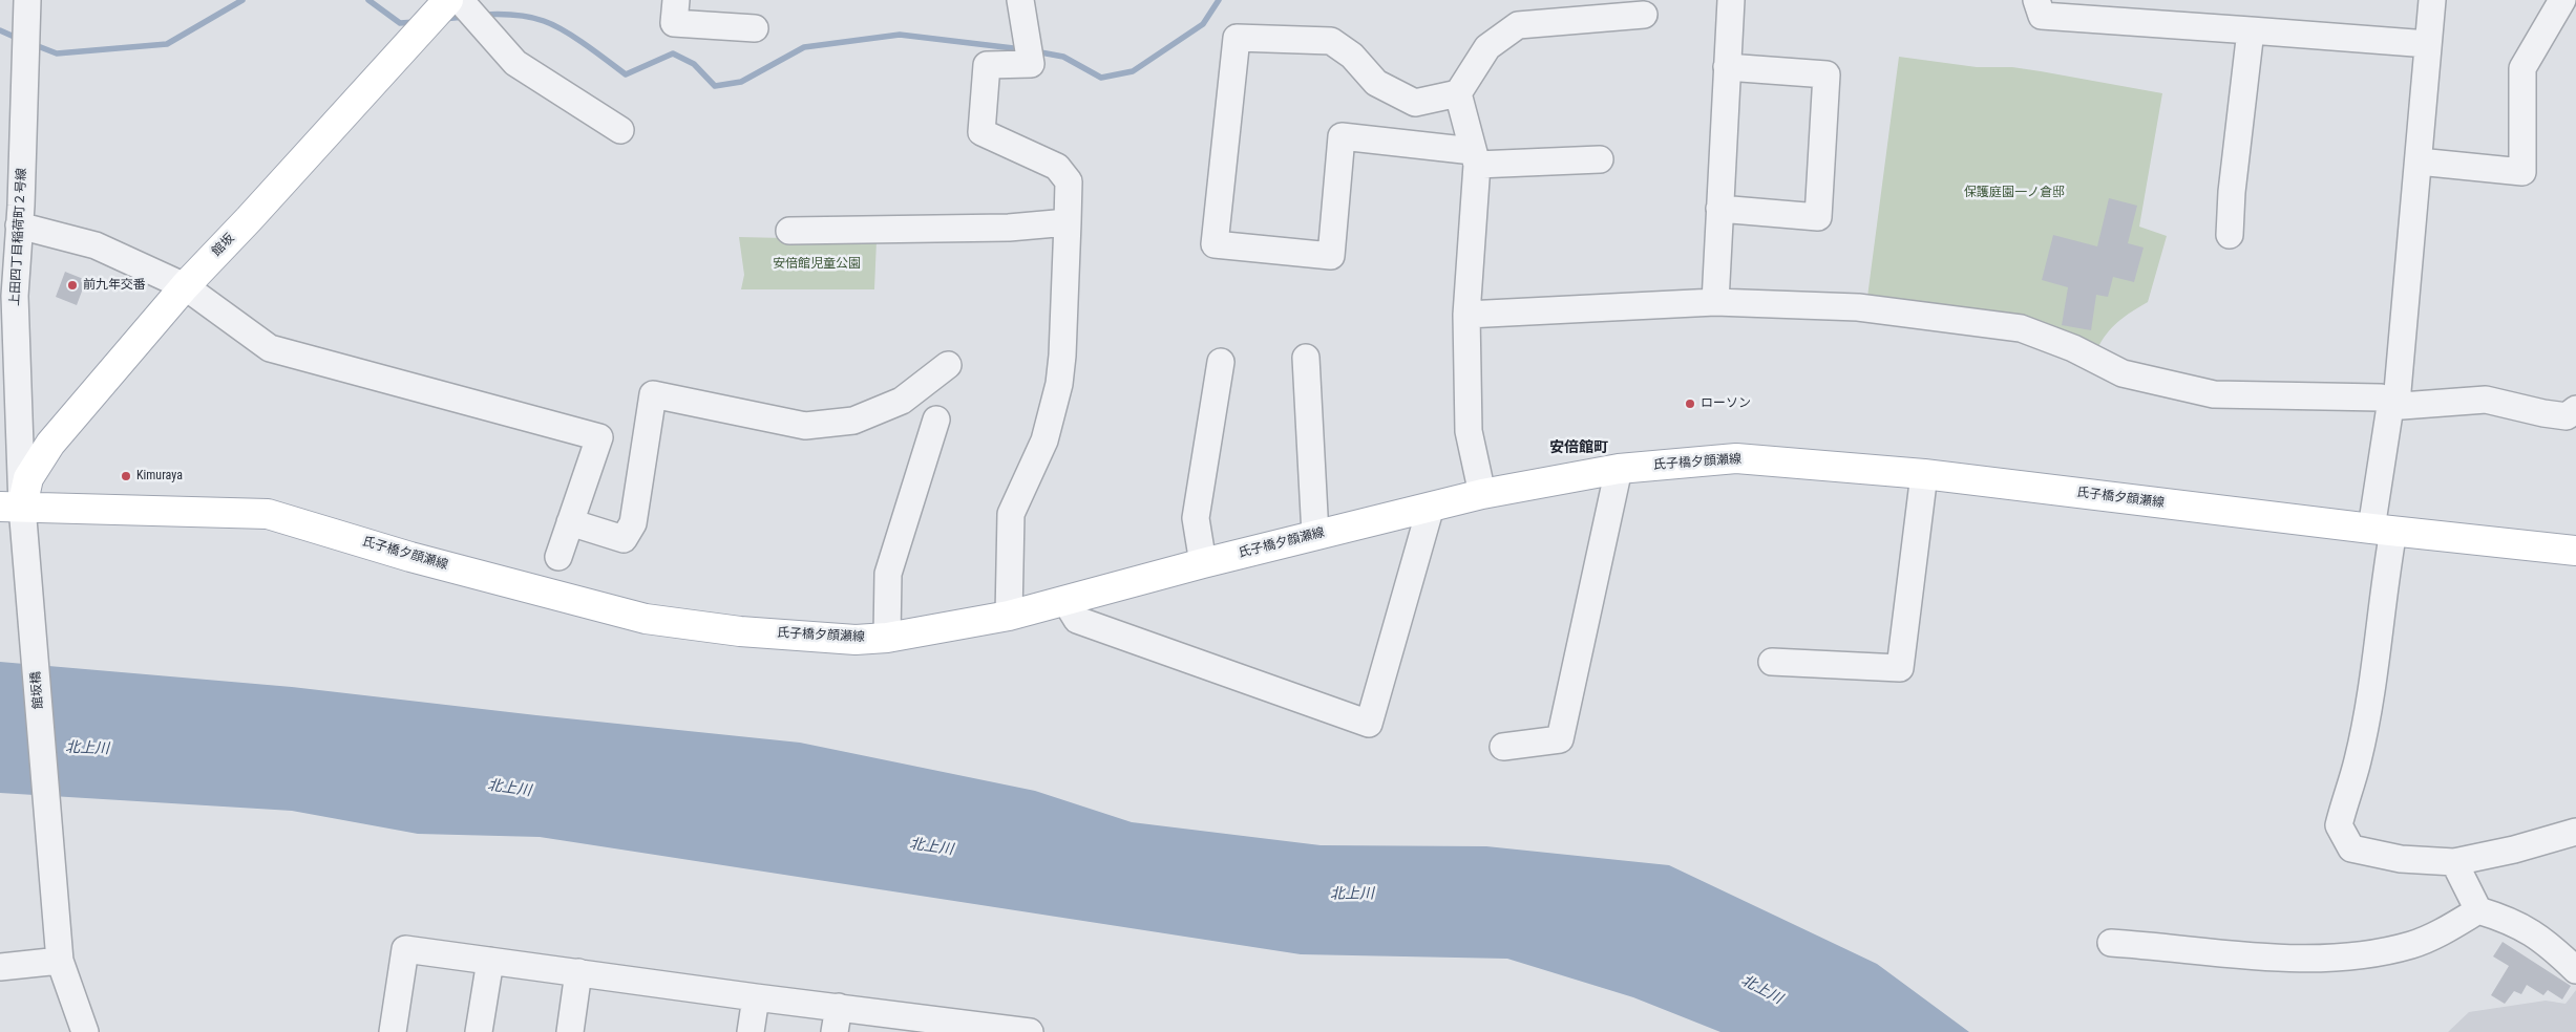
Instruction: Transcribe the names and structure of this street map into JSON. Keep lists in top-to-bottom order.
{
  "streets": {
    "main road": ["館坂", "氏子橋夕顔瀬線"],
    "street": ["上田四丁目稲荷町２号線", "館坂橋"]
  },
  "crossings": [
    ["上田四丁目稲荷町２号線", "館坂"],
    ["上田四丁目稲荷町２号線", "氏子橋夕顔瀬線"],
    ["上田四丁目稲荷町２号線", "館坂橋"],
    ["館坂", "氏子橋夕顔瀬線"],
    ["館坂", "館坂橋"],
    ["氏子橋夕顔瀬線", "館坂橋"]
  ],
  "districts": ["安倍館町"],
  "water": ["北上川"],
  "parks": ["保護庭園一ノ倉邸", "安倍館児童公園"],
  "places": ["前九年交番", "ローソン", "Kimuraya"]
}
